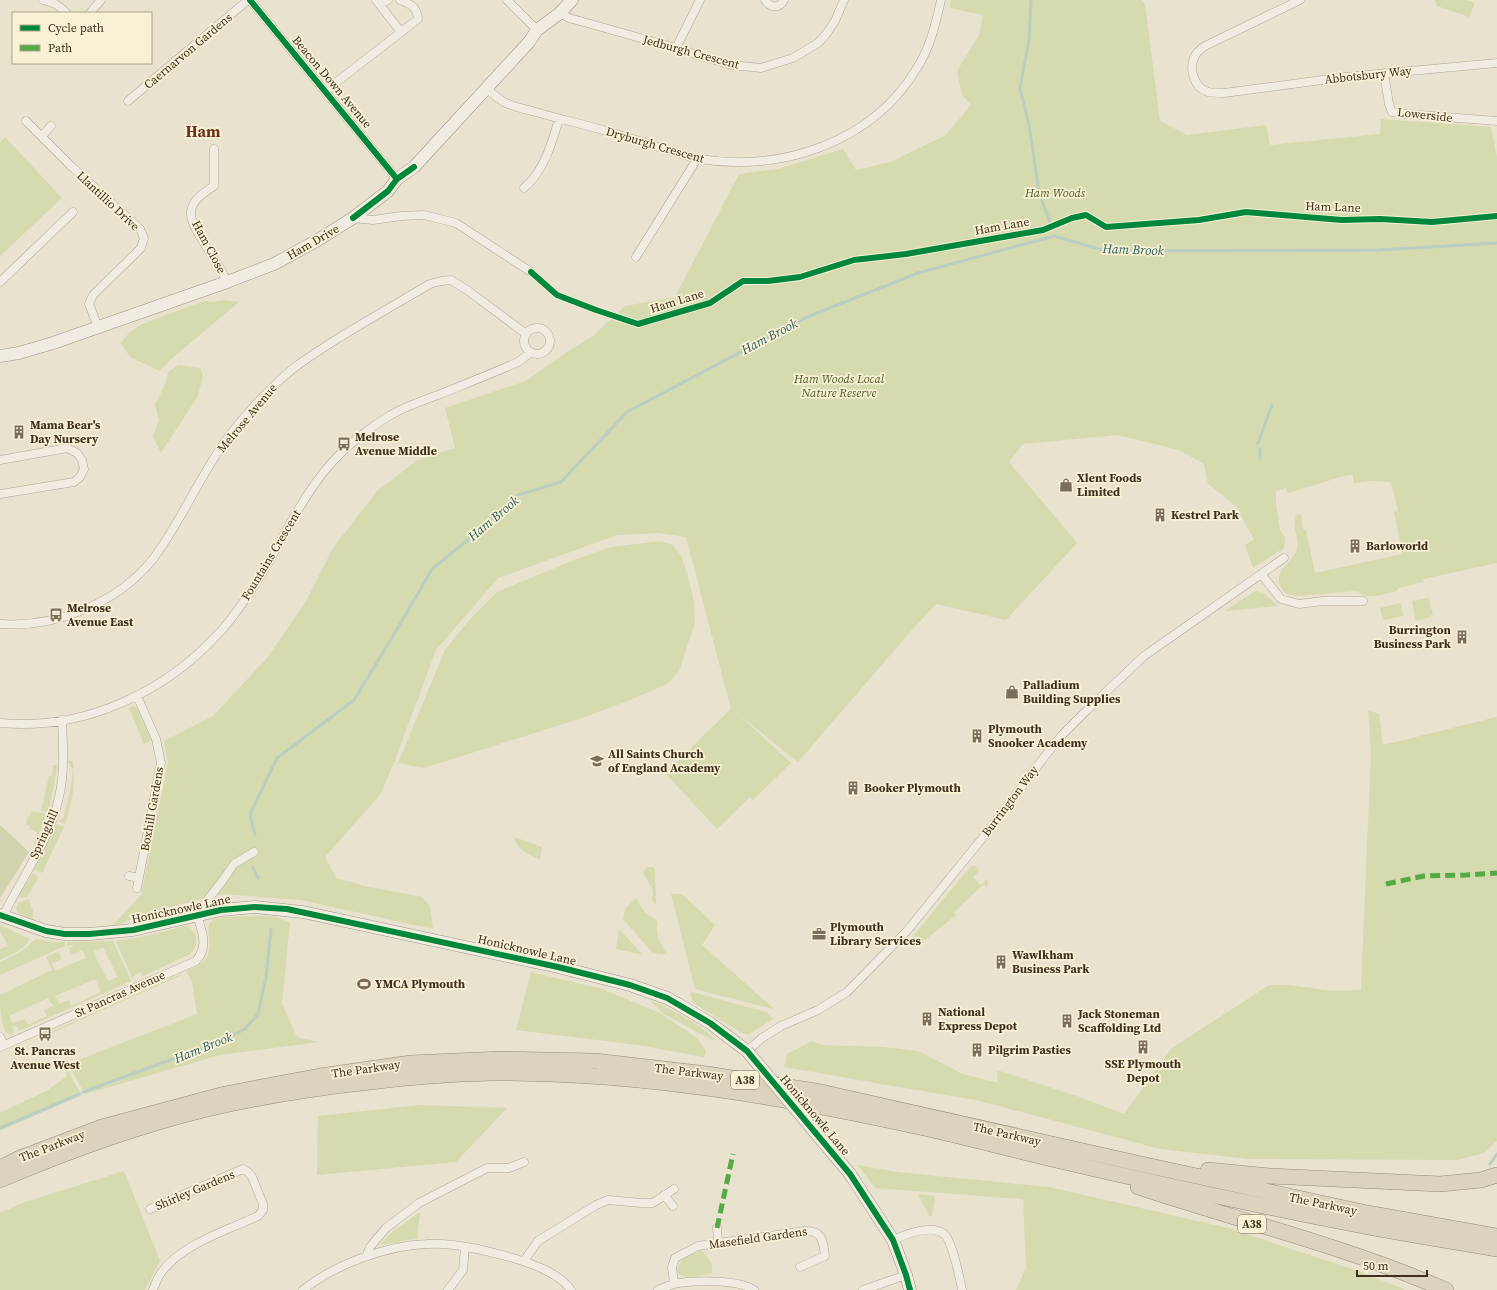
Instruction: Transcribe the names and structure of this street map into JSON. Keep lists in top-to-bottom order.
{
  "streets": {
    "highway": ["The Parkway", "A38"],
    "street": [
      "Caernarvon Gardens",
      "Jedburgh Crescent",
      "Abbotsbury Way",
      "Beacon Down Avenue",
      "Lowerside",
      "Dryburgh Crescent",
      "Llantillio Drive",
      "Ham Drive",
      "Ham Close",
      "Melrose Avenue",
      "Fountains Crescent",
      "Burrington Way",
      "Boxhill Gardens",
      "Springhill",
      "Honicknowle Lane",
      "St Pancras Avenue",
      "Shirley Gardens",
      "Masefield Gardens"
    ],
    "cycle path": ["Ham Lane"]
  },
  "crossings": [
    ["Caernarvon Gardens", "Beacon Down Avenue"],
    ["Jedburgh Crescent", "Ham Drive"],
    ["Abbotsbury Way", "Lowerside"],
    ["Beacon Down Avenue", "Ham Drive"],
    ["Dryburgh Crescent", "Ham Drive"],
    ["Llantillio Drive", "Ham Drive"],
    ["Ham Drive", "Ham Close"],
    ["Melrose Avenue", "Fountains Crescent"],
    ["Fountains Crescent", "Boxhill Gardens"],
    ["Fountains Crescent", "Springhill"],
    ["Burrington Way", "Honicknowle Lane"],
    ["Springhill", "Honicknowle Lane"],
    ["Honicknowle Lane", "St Pancras Avenue"],
    ["The Parkway", "A38"]
  ],
  "districts": ["Ham"],
  "water": ["Ham Brook"],
  "parks": ["Ham Woods", "Ham Woods Local Nature Reserve"],
  "places": {
    "building": [
      "Mama Bear's Day Nursery",
      "Kestrel Park",
      "Barloworld",
      "Burrington Business Park",
      "Plymouth Snooker Academy",
      "Booker Plymouth",
      "Wawlkham Business Park",
      "National Express Depot",
      "Jack Stoneman Scaffolding Ltd",
      "SSE Plymouth Depot",
      "Pilgrim Pasties"
    ],
    "bus stop": ["Melrose Avenue Middle", "Melrose Avenue East", "St. Pancras Avenue West"],
    "shop": ["Xlent Foods Limited", "Palladium Building Supplies"],
    "school or university": ["All Saints Church of England Academy"],
    "office": ["Plymouth Library Services"],
    "sports": ["YMCA Plymouth"]
  },
  "legend": ["Cycle path", "Path"],
  "scale_bar": "50 m"
}
